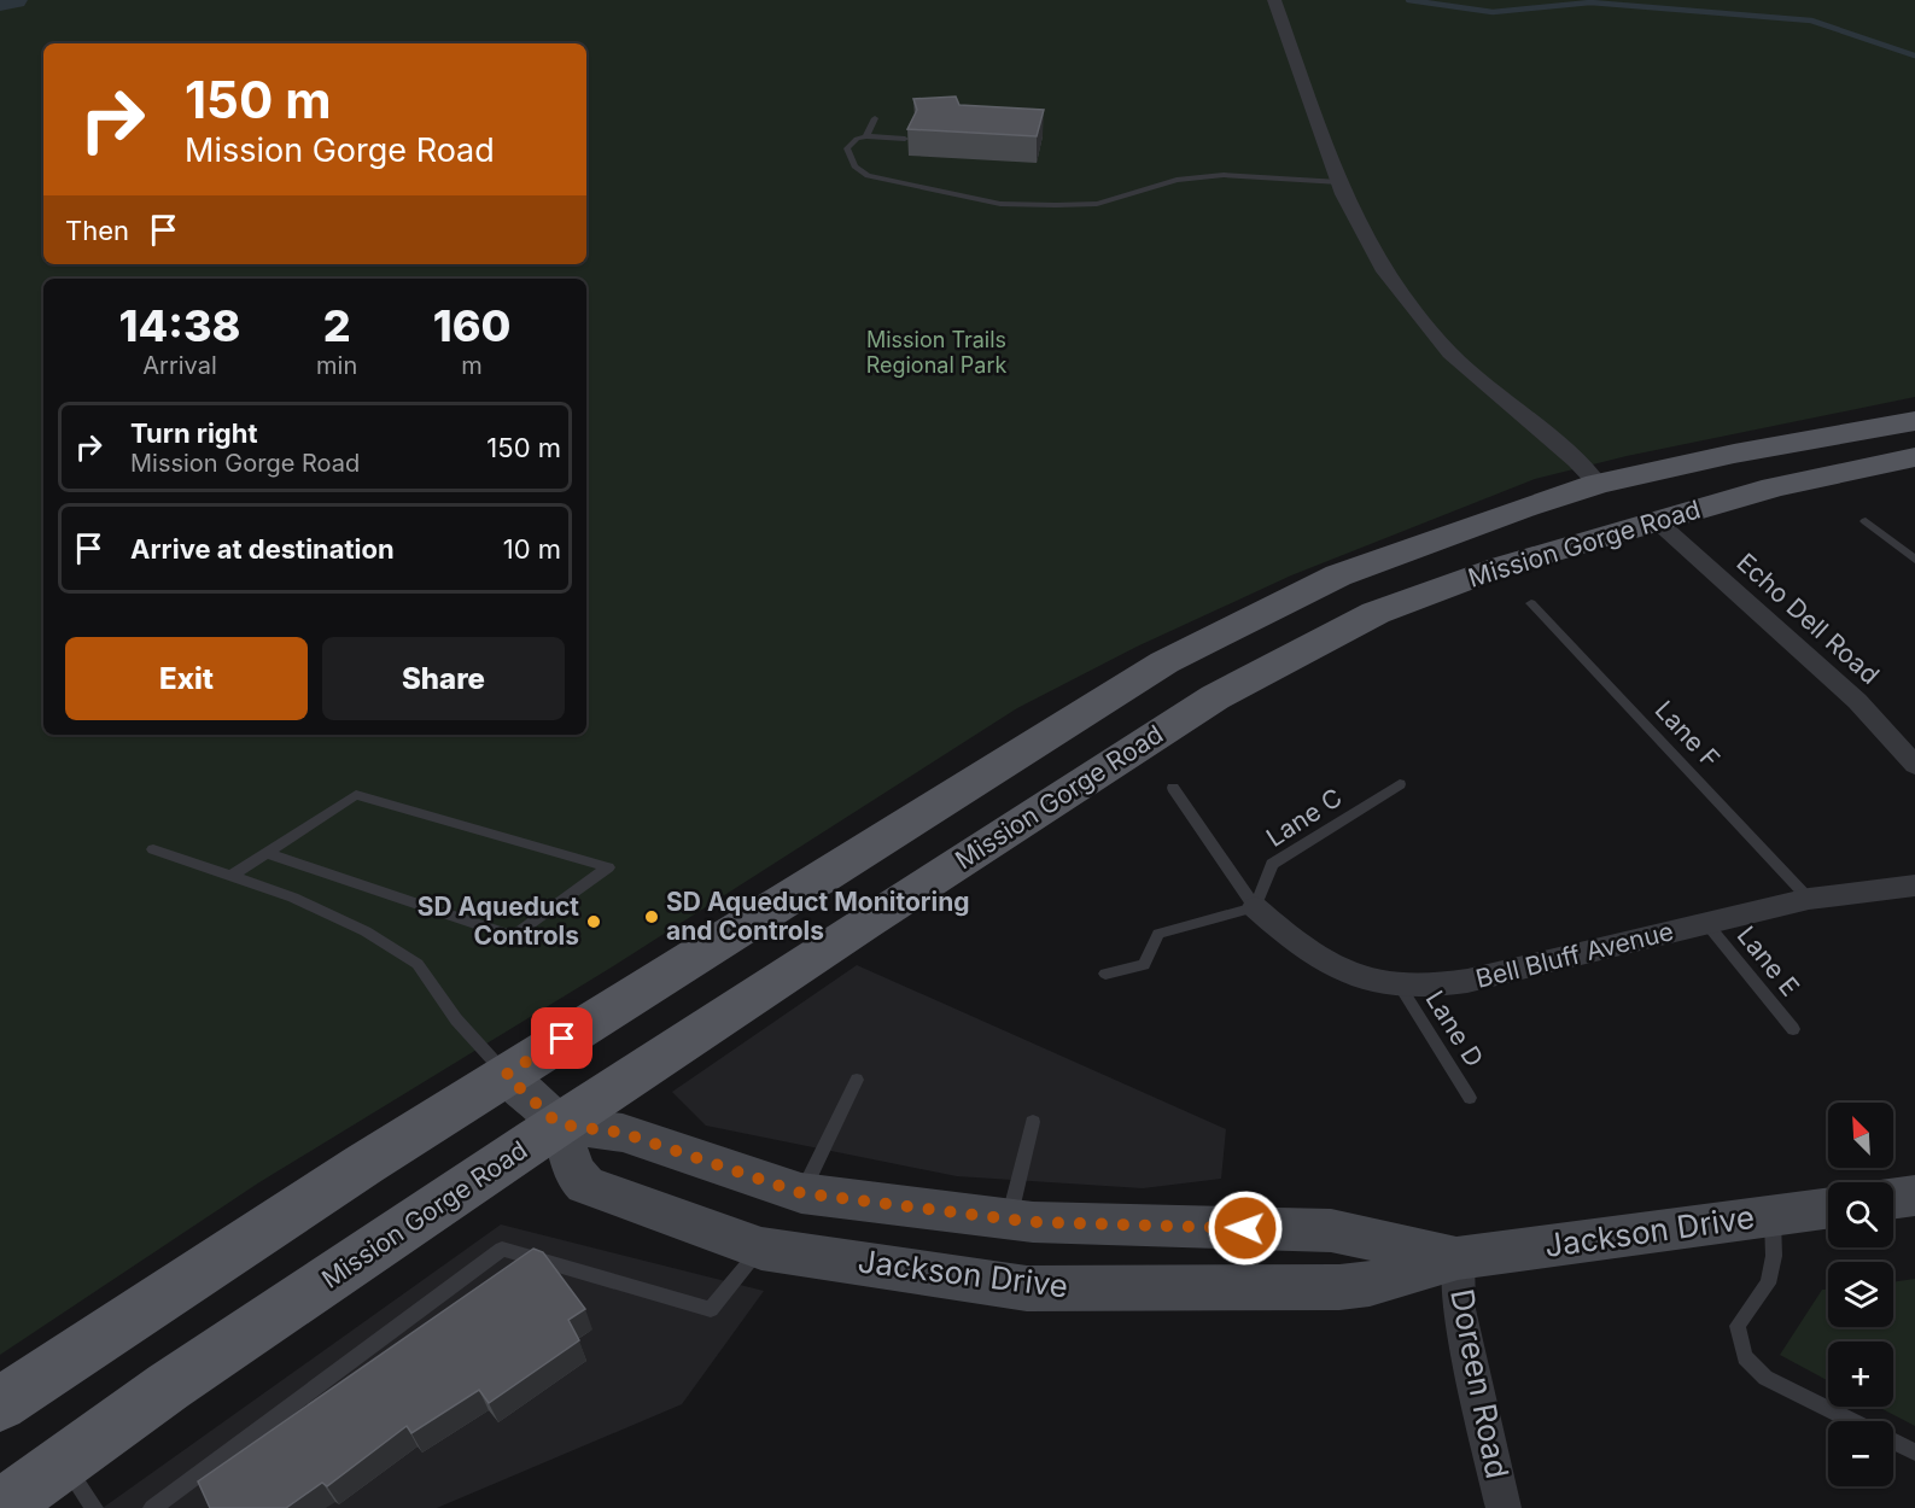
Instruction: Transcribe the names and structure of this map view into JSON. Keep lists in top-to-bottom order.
{
  "streets": {
    "main road": ["Mission Gorge Road", "Jackson Drive"],
    "street": ["Echo Dell Road", "Bell Bluff Avenue", "Doreen Road"],
    "lane": [
      "Lane F",
      "Lane C",
      "Lane E",
      "Lane D"
    ]
  },
  "crossings": [
    ["Mission Gorge Road", "Echo Dell Road"],
    ["Mission Gorge Road", "Jackson Drive"],
    ["Lane F", "Bell Bluff Avenue"],
    ["Lane C", "Bell Bluff Avenue"],
    ["Bell Bluff Avenue", "Lane E"],
    ["Bell Bluff Avenue", "Lane D"],
    ["Jackson Drive", "Doreen Road"]
  ],
  "parks": ["Mission Trails Regional Park"],
  "places": ["SD Aqueduct Monitoring and Controls", "SD Aqueduct Controls"],
  "north": "top left",
  "page": {
    "turn": ["150 m", "Mission Gorge Road"],
    "then": "Then",
    "eta": [
      "14:38",
      "Arrival",
      "2",
      "min",
      "160",
      "m"
    ],
    "list": [
      {
        "name": "Turn right",
        "note": "Mission Gorge Road",
        "value": "150 m"
      },
      {
        "name": "Arrive at destination",
        "value": "10 m"
      }
    ],
    "buttons": ["Exit", "Share"],
    "map_buttons": ["+", "−"]
  }
}
